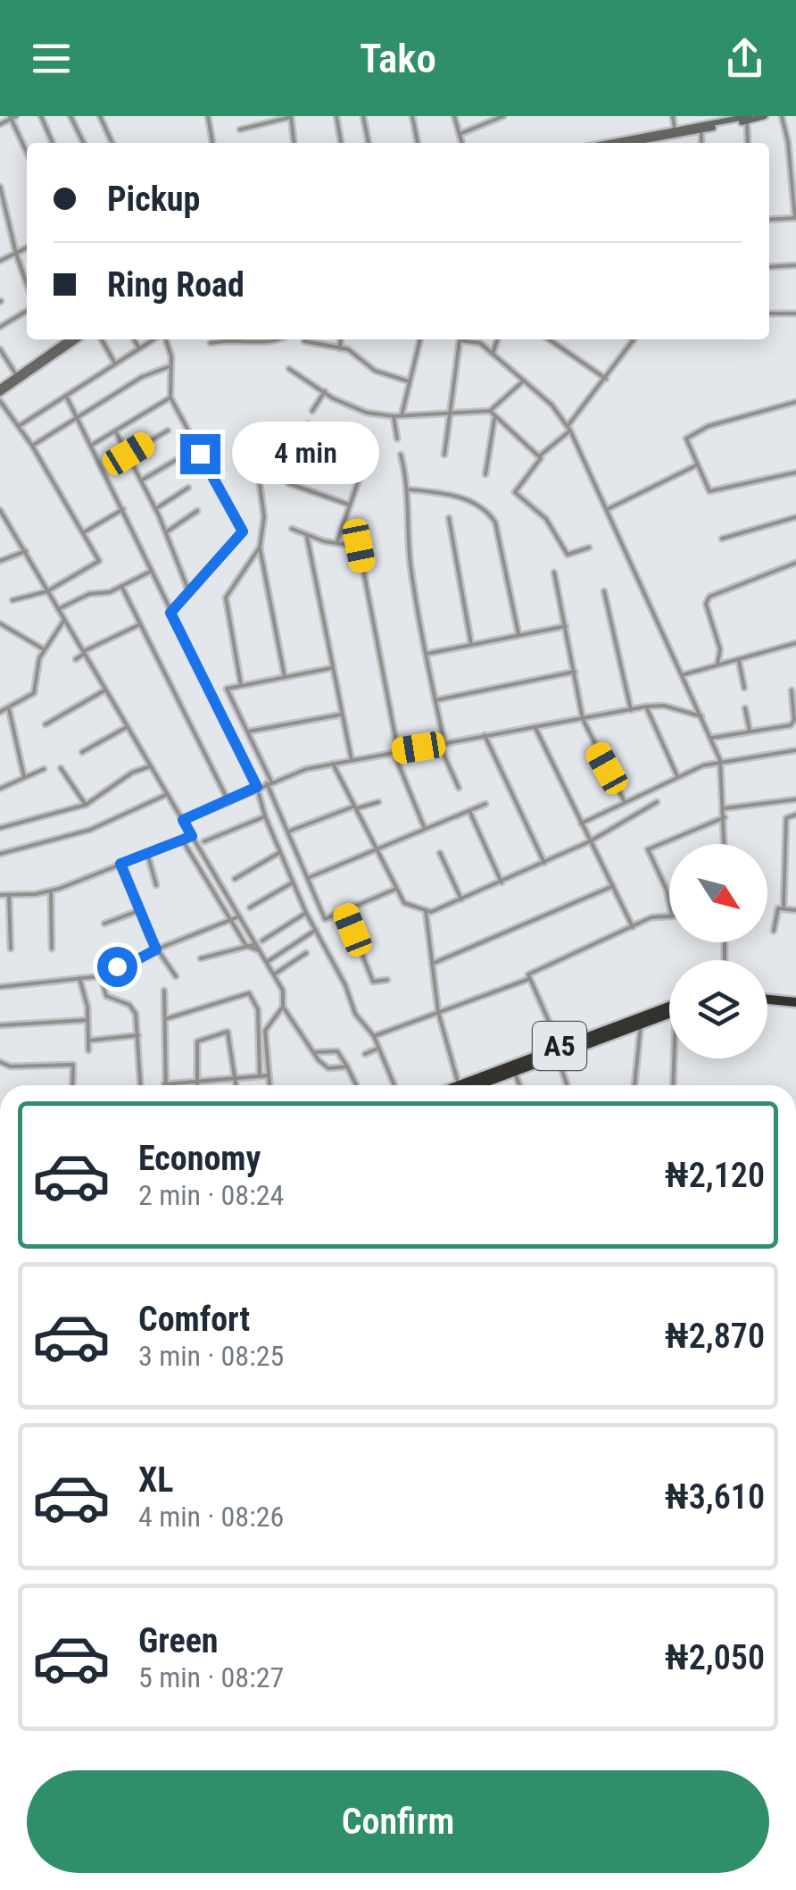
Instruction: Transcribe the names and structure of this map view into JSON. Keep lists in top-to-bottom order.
{
  "streets": {
    "highway": ["A5"]
  },
  "north": "bottom right",
  "page": {
    "header": "Tako",
    "banner": ["Pickup", "Ring Road"],
    "bubble": "4 min",
    "list": [
      {
        "name": "Economy",
        "note": "2 min · 08:24",
        "value": "₦2,120"
      },
      {
        "name": "Comfort",
        "note": "3 min · 08:25",
        "value": "₦2,870"
      },
      {
        "name": "XL",
        "note": "4 min · 08:26",
        "value": "₦3,610"
      },
      {
        "name": "Green",
        "note": "5 min · 08:27",
        "value": "₦2,050"
      }
    ],
    "buttons": "Confirm"
  }
}
